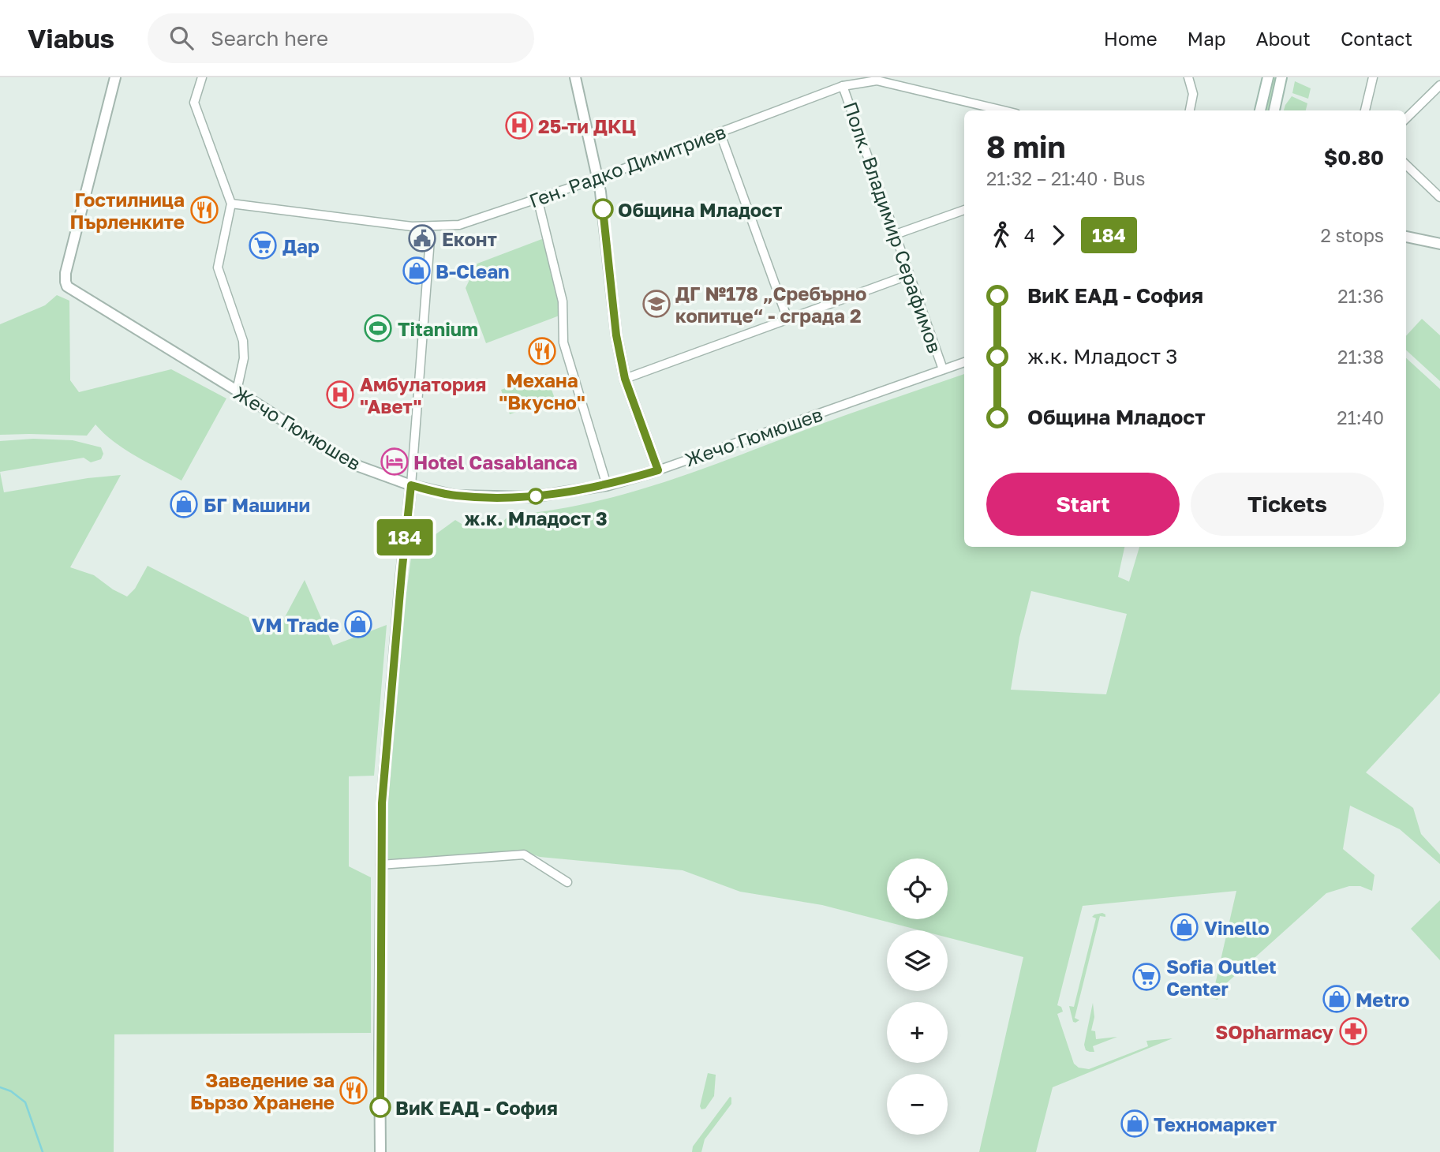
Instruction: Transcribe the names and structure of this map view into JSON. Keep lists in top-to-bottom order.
{
  "streets": {
    "street": ["Ген. Радко Димитриев", "Полк. Владимир Серафимов", "Жечо Гюмюшев"]
  },
  "crossings": [
    ["Ген. Радко Димитриев", "Полк. Владимир Серафимов"],
    ["Полк. Владимир Серафимов", "Жечо Гюмюшев"]
  ],
  "places": {
    "hospital": ["25-ти ДКЦ", "Амбулатория \"Авет\""],
    "other": ["Община Младост", "ж.к. Младост 3", "ВиК ЕАД - София"],
    "restaurant": ["Гостилница Пърленките", "Механа \"Вкусно\"", "Заведение за Бързо Хранене"],
    "public building": ["Еконт"],
    "supermarket": ["Дар", "Sofia Outlet Center"],
    "shop": [
      "B-Clean",
      "БГ Машини",
      "VM Trade",
      "Vinello",
      "Metro",
      "Техномаркет"
    ],
    "school or university": ["ДГ №178 „Сребърно копитце“ - сграда 2"],
    "sports": ["Titanium"],
    "hotel": ["Hotel Casablanca"],
    "pharmacy": ["SOpharmacy"]
  },
  "lines": ["bus line 184"],
  "page": {
    "header": "Viabus",
    "search": "Search here",
    "nav": [
      "Home",
      "Map",
      "About",
      "Contact"
    ],
    "on_map": "184",
    "heading": ["8 min", "21:32 – 21:40 · Bus", "$0.80"],
    "legs": ["4", "184", "2 stops"],
    "list": [
      {
        "name": "ВиК ЕАД - София",
        "value": "21:36"
      },
      {
        "name": "ж.к. Младост 3",
        "value": "21:38"
      },
      {
        "name": "Община Младост",
        "value": "21:40"
      }
    ],
    "buttons": ["Start", "Tickets"],
    "map_buttons": ["+", "−"]
  }
}
